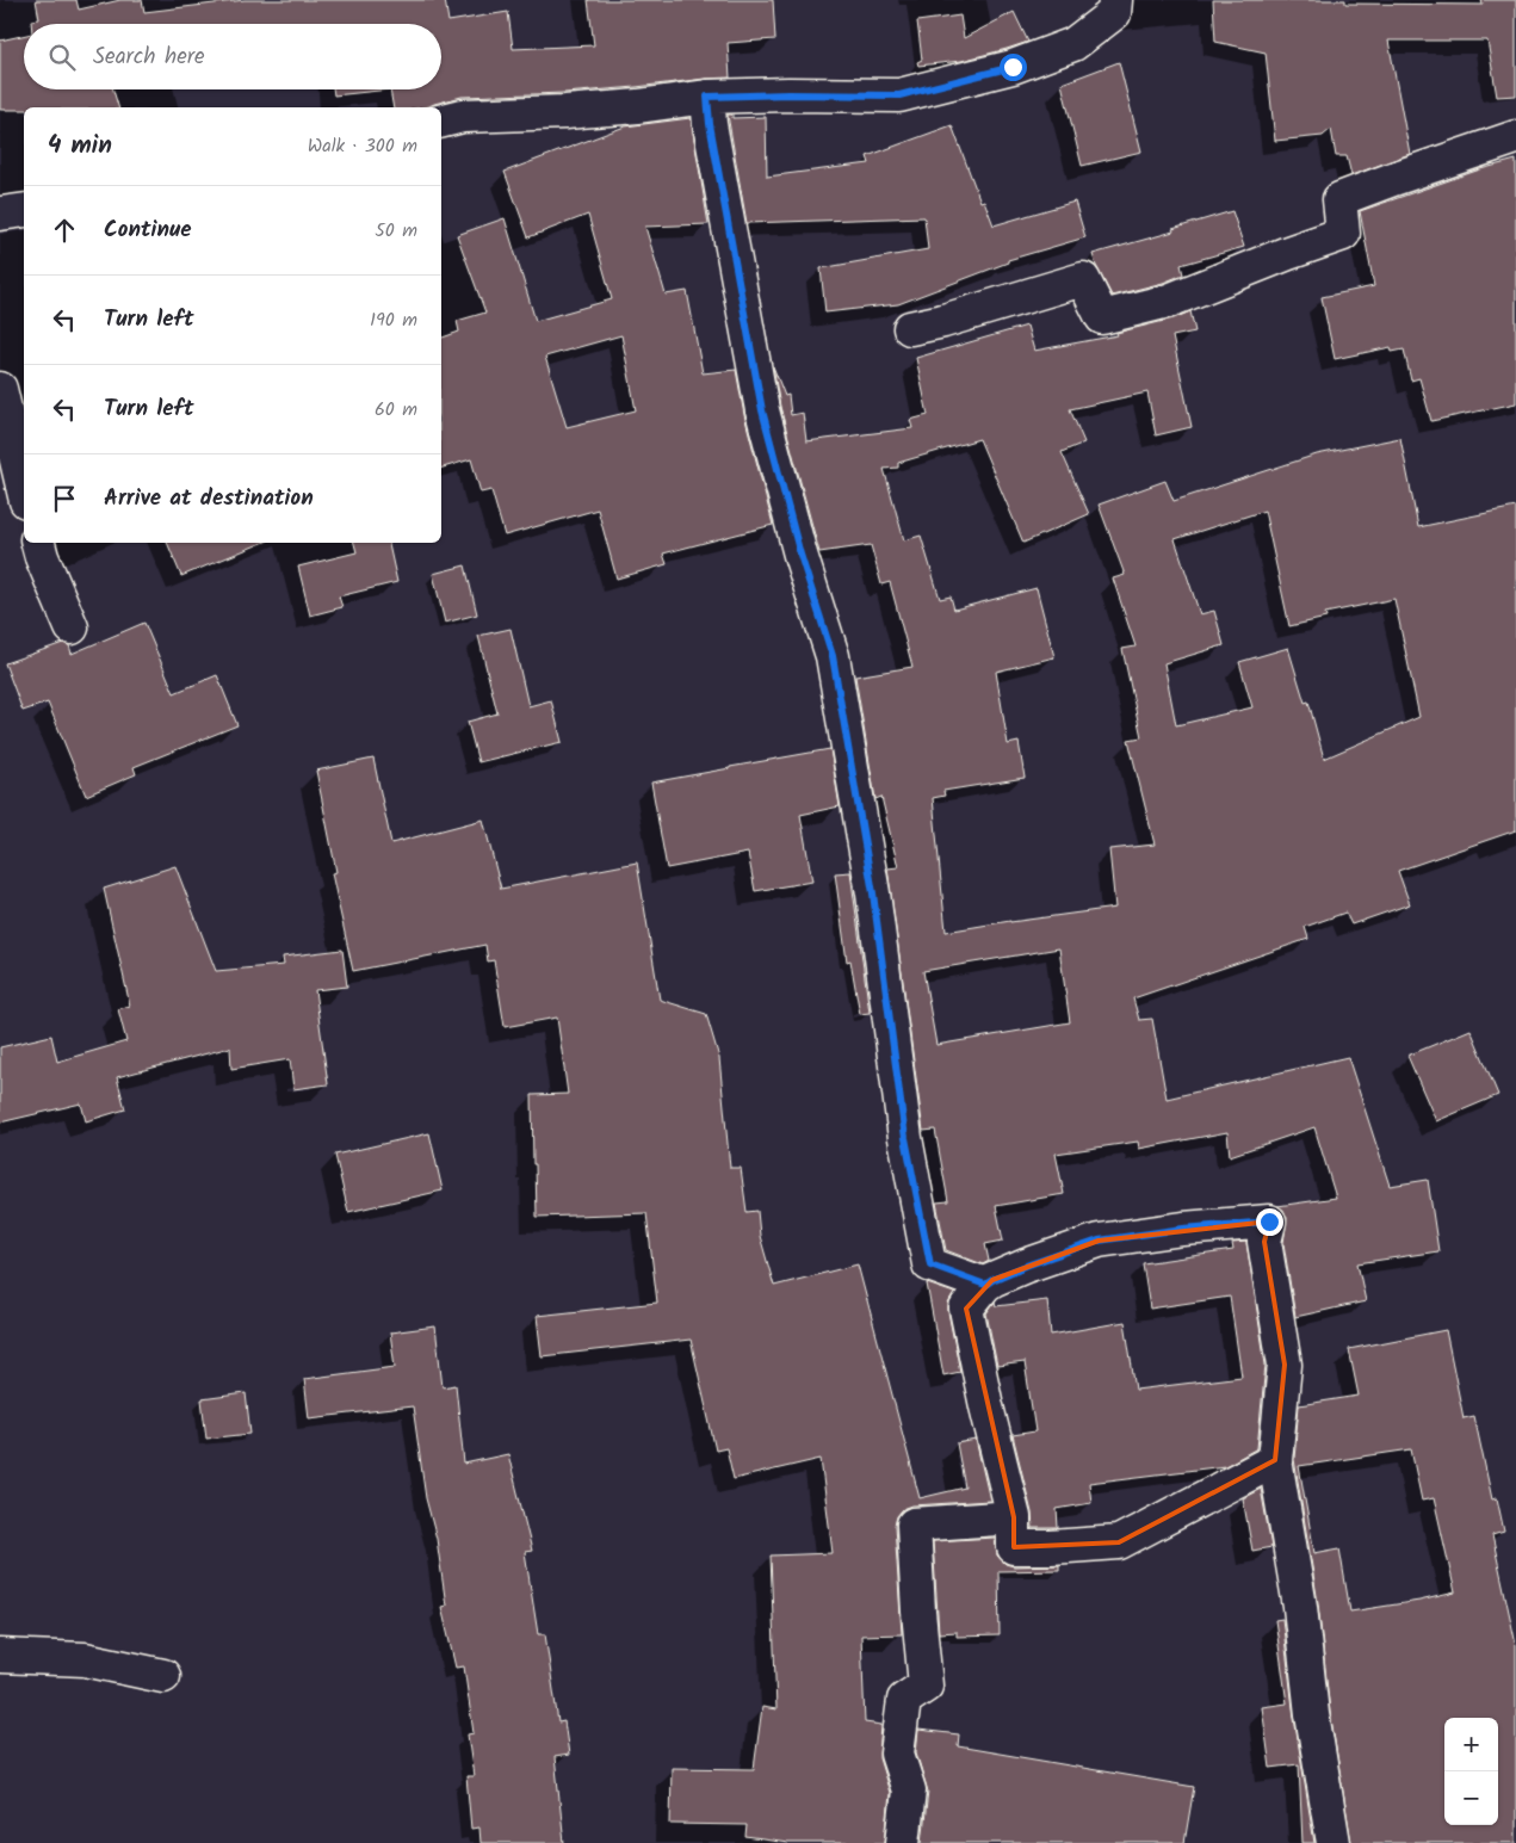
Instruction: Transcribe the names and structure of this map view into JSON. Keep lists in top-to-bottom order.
{
  "page": {
    "search": "Search here",
    "heading": ["4 min", "Walk · 300 m"],
    "list": [
      ["Continue", "50 m"],
      ["Turn left", "190 m"],
      ["Turn left", "60 m"],
      "Arrive at destination"
    ],
    "map_buttons": ["+", "−"]
  }
}
